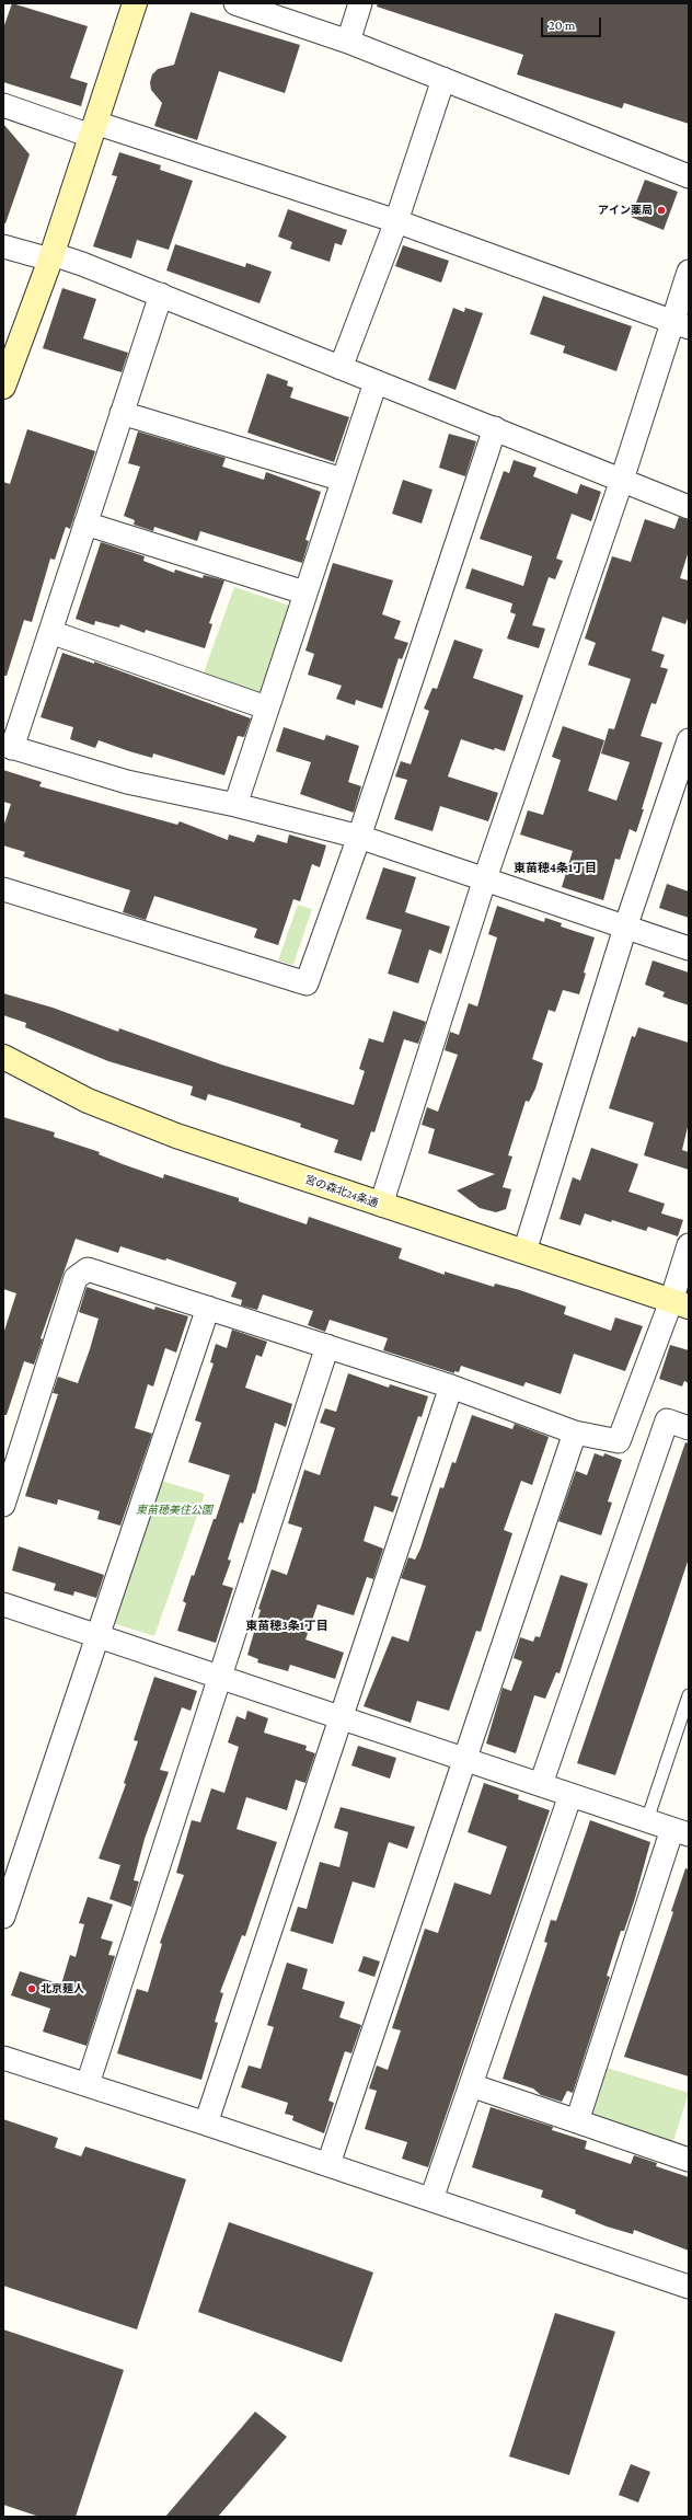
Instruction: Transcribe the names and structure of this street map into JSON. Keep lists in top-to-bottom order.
{
  "streets": {
    "street": ["宮の森北24条通"]
  },
  "districts": ["東苗穂4条1丁目", "東苗穂3条1丁目"],
  "parks": ["東苗穂美住公園"],
  "places": ["アイン薬局", "北京麺人"],
  "scale_bar": "20 m"
}
